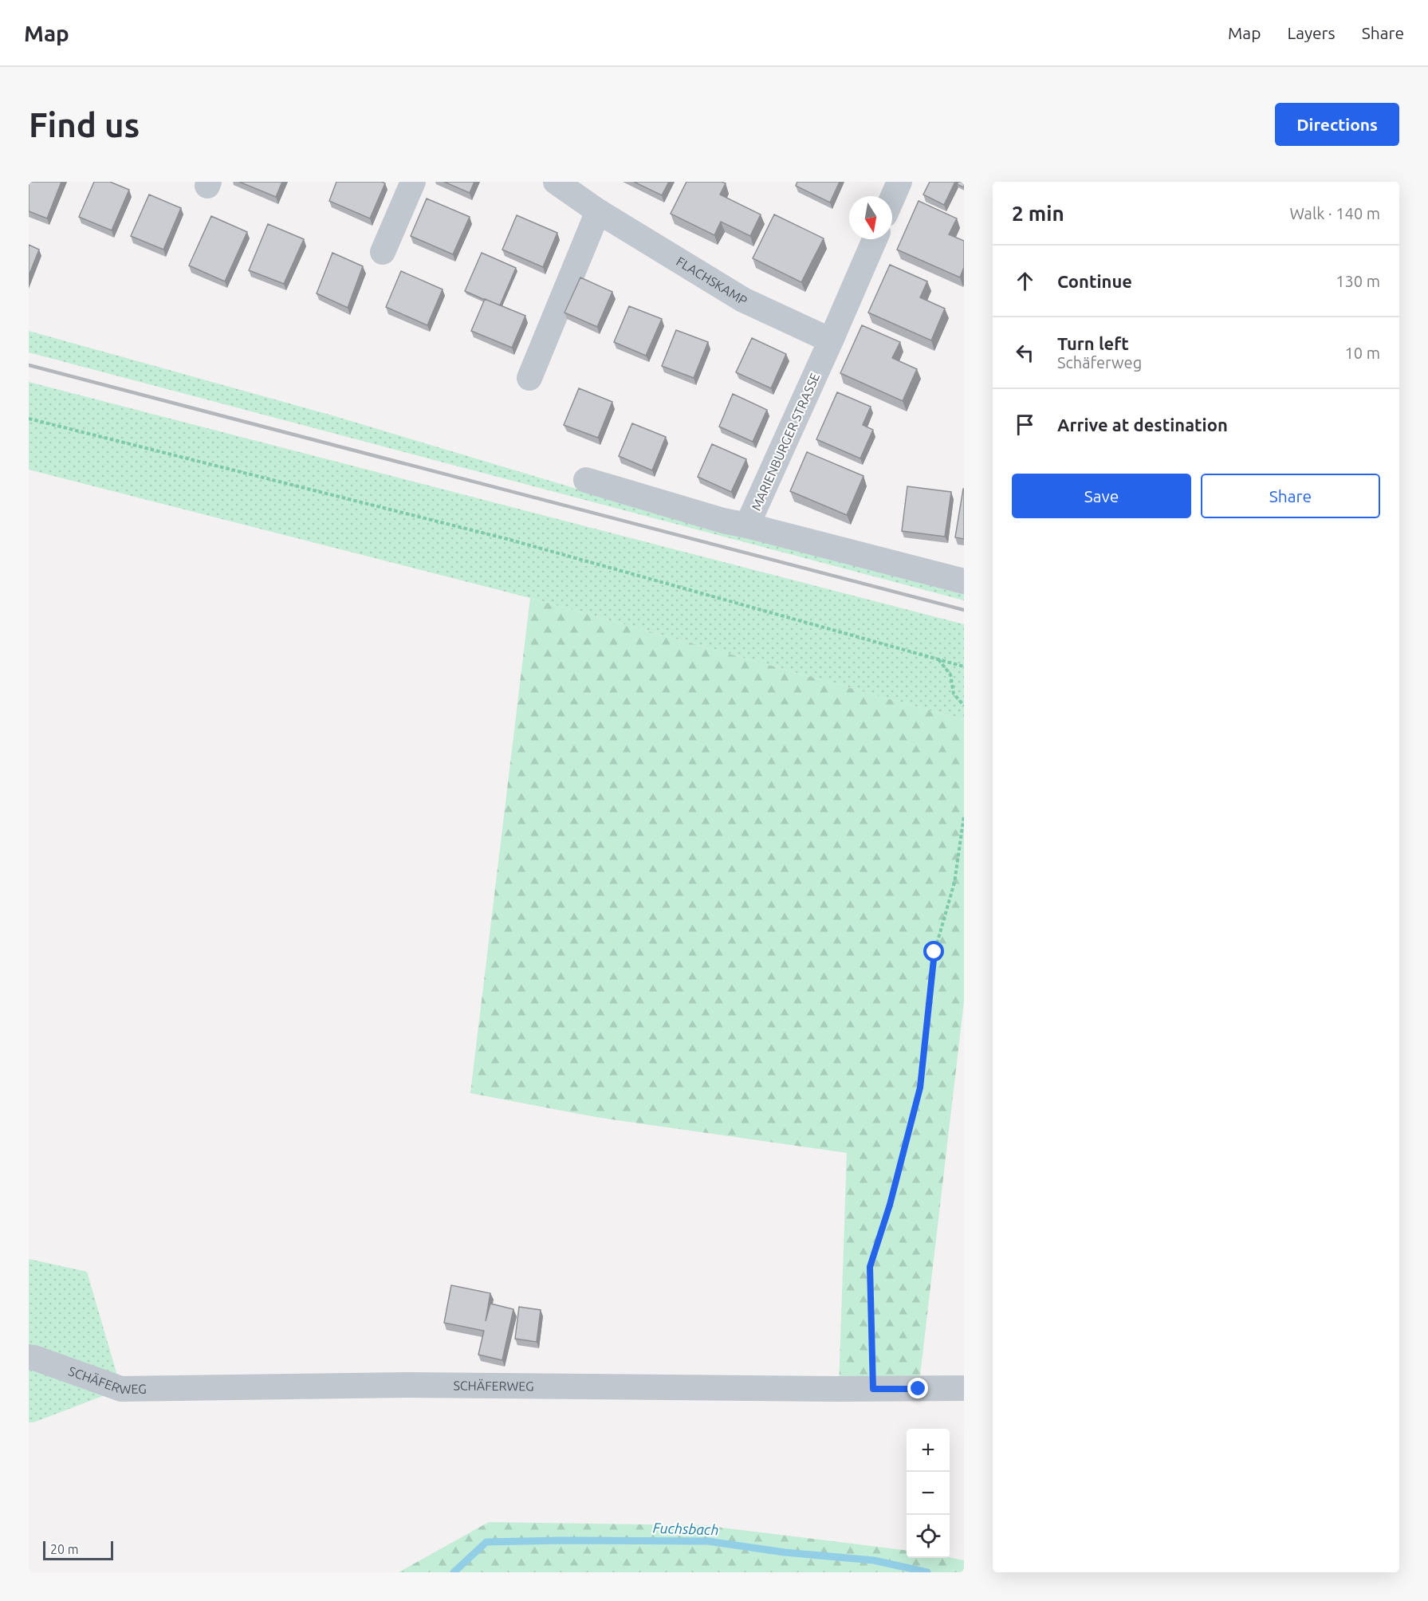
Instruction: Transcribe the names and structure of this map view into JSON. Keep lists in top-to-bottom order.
{
  "streets": {
    "street": ["FLACHSKAMP", "MARIENBURGER STRASSE", "SCHÄFERWEG"]
  },
  "crossings": [
    ["FLACHSKAMP", "MARIENBURGER STRASSE"]
  ],
  "water": ["Fuchsbach"],
  "scale_bar": "20 m",
  "north": "bottom",
  "page": {
    "header": "Map",
    "nav": ["Map", "Layers", "Share"],
    "buttons": [
      "Directions",
      ["Save", "Share"]
    ],
    "title": "Find us",
    "heading": ["2 min", "Walk · 140 m"],
    "list": [
      ["Continue", "130 m"],
      ["Turn left", "Schäferweg", "10 m"],
      "Arrive at destination"
    ],
    "map_buttons": ["+", "−"],
    "scale": "20 m"
  }
}
